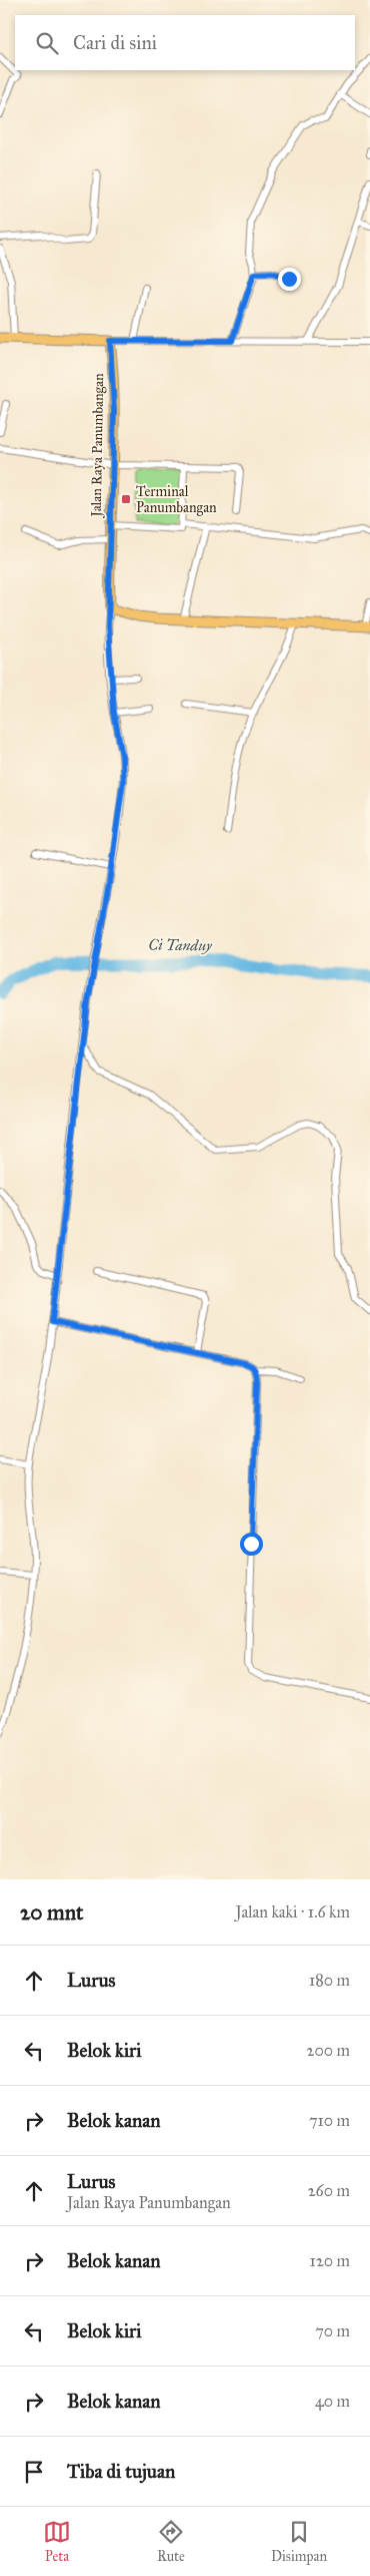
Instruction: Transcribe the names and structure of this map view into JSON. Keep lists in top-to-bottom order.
{
  "streets": {
    "main road": ["Jalan Raya Panumbangan"]
  },
  "water": ["Ci Tanduy"],
  "places": {
    "transit": ["Terminal Panumbangan"]
  },
  "page": {
    "search": "Cari di sini",
    "heading": ["20 mnt", "Jalan kaki · 1.6 km"],
    "list": [
      ["Lurus", "180 m"],
      ["Belok kiri", "200 m"],
      ["Belok kanan", "710 m"],
      ["Lurus", "Jalan Raya Panumbangan", "260 m"],
      ["Belok kanan", "120 m"],
      ["Belok kiri", "70 m"],
      ["Belok kanan", "40 m"],
      "Tiba di tujuan"
    ],
    "nav": ["Peta", "Rute", "Disimpan"]
  }
}
